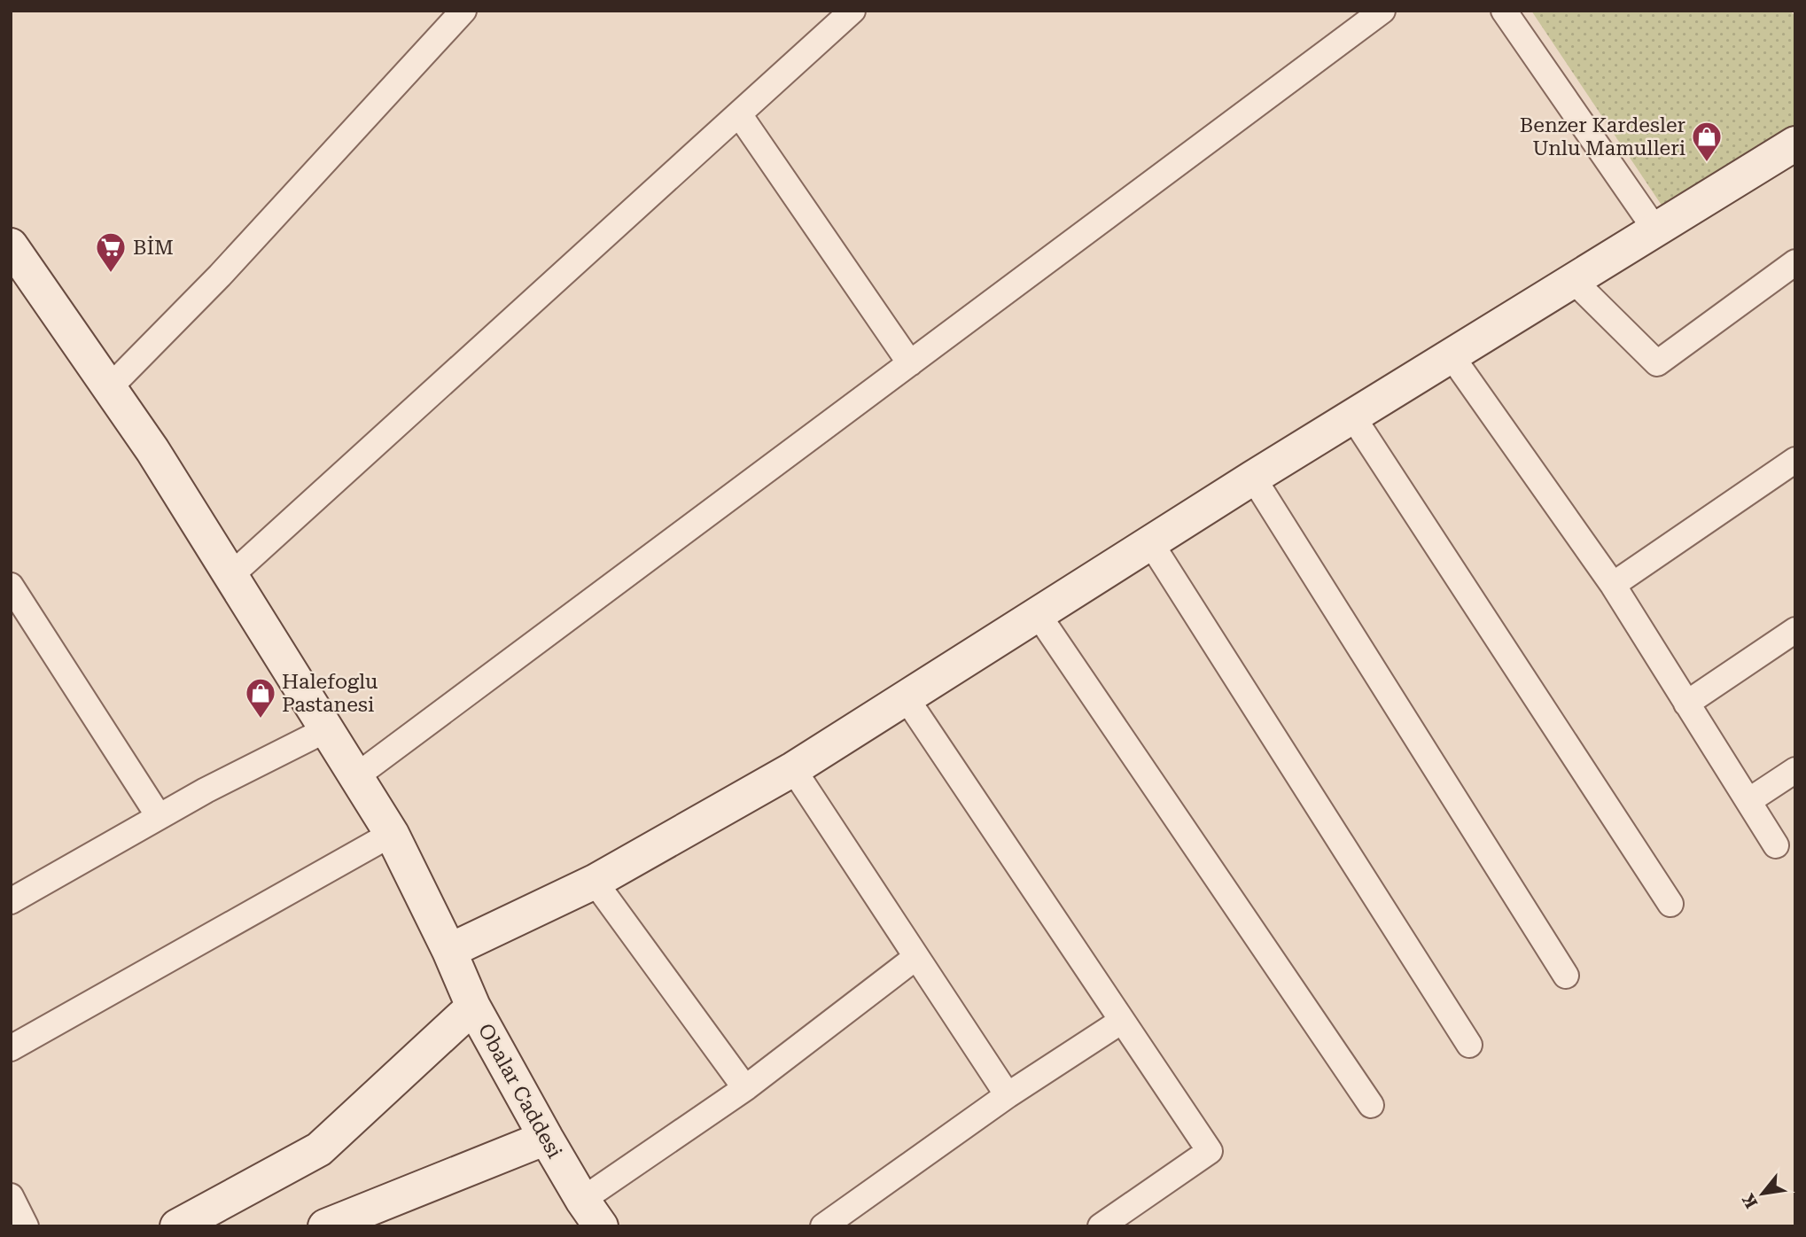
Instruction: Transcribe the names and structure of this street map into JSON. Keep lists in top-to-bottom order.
{
  "streets": {
    "main road": ["Obalar Caddesi"]
  },
  "places": {
    "shop": ["Benzer Kardesler Unlu Mamulleri", "Halefoglu Pastanesi"],
    "supermarket": ["BİM"]
  },
  "north": "bottom left"
}
